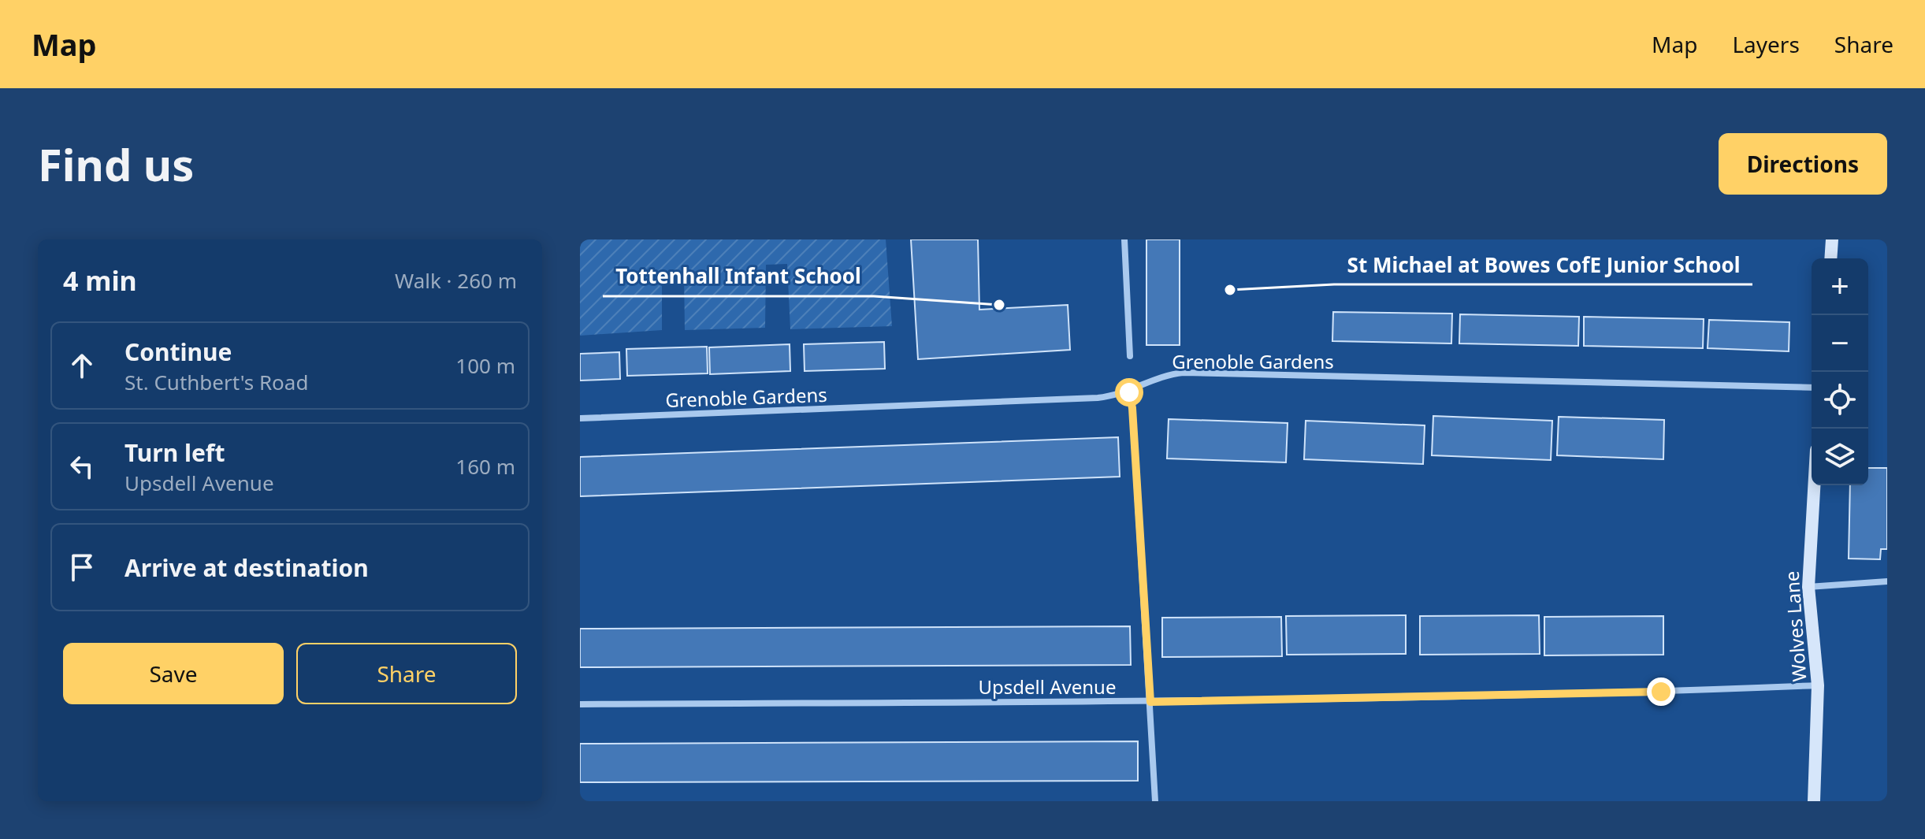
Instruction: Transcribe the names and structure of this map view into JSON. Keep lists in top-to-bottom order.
{
  "streets": {
    "street": ["Grenoble Gardens", "Wolves Lane", "Upsdell Avenue"]
  },
  "crossings": [
    ["Wolves Lane", "Upsdell Avenue"]
  ],
  "places": ["St Michael at Bowes CofE Junior School", "Tottenhall Infant School"],
  "page": {
    "header": "Map",
    "nav": ["Map", "Layers", "Share"],
    "buttons": [
      "Directions",
      ["Save", "Share"]
    ],
    "title": "Find us",
    "heading": ["4 min", "Walk · 260 m"],
    "map_buttons": ["+", "−"],
    "list": [
      ["Continue", "St. Cuthbert's Road", "100 m"],
      ["Turn left", "Upsdell Avenue", "160 m"],
      "Arrive at destination"
    ]
  }
}
